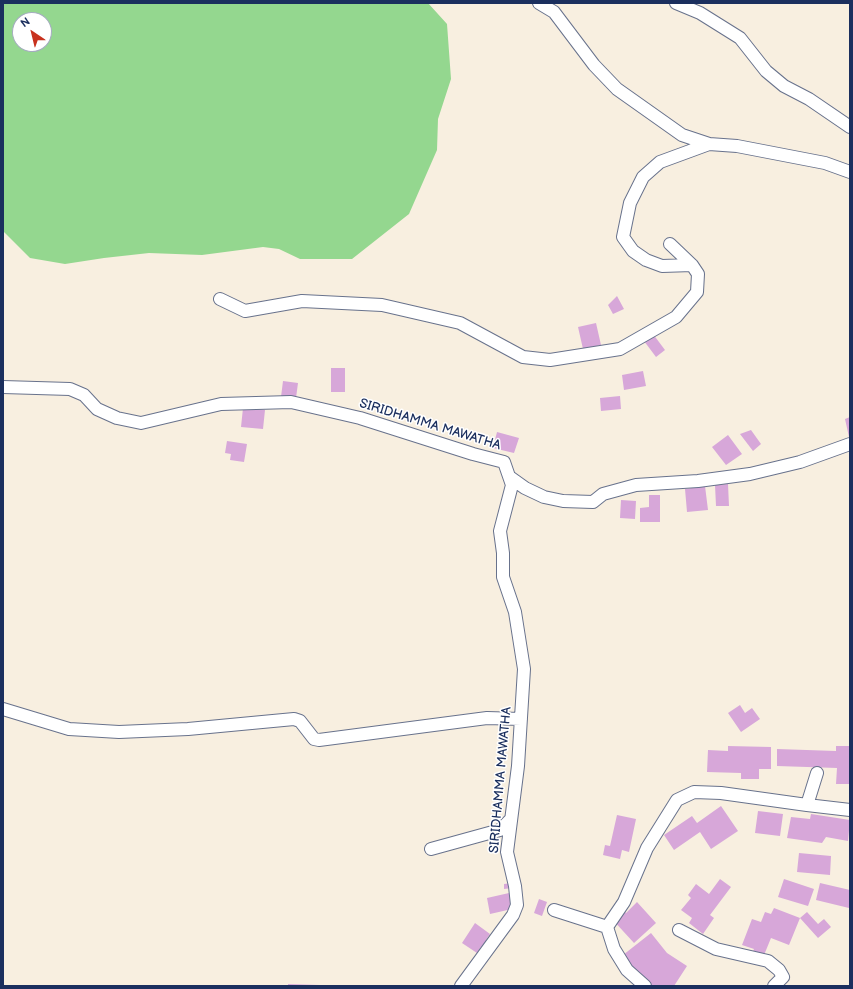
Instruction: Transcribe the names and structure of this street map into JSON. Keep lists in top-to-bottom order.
{
  "streets": {
    "street": ["SIRIDHAMMA MAWATHA"]
  },
  "north": "top left"
}
